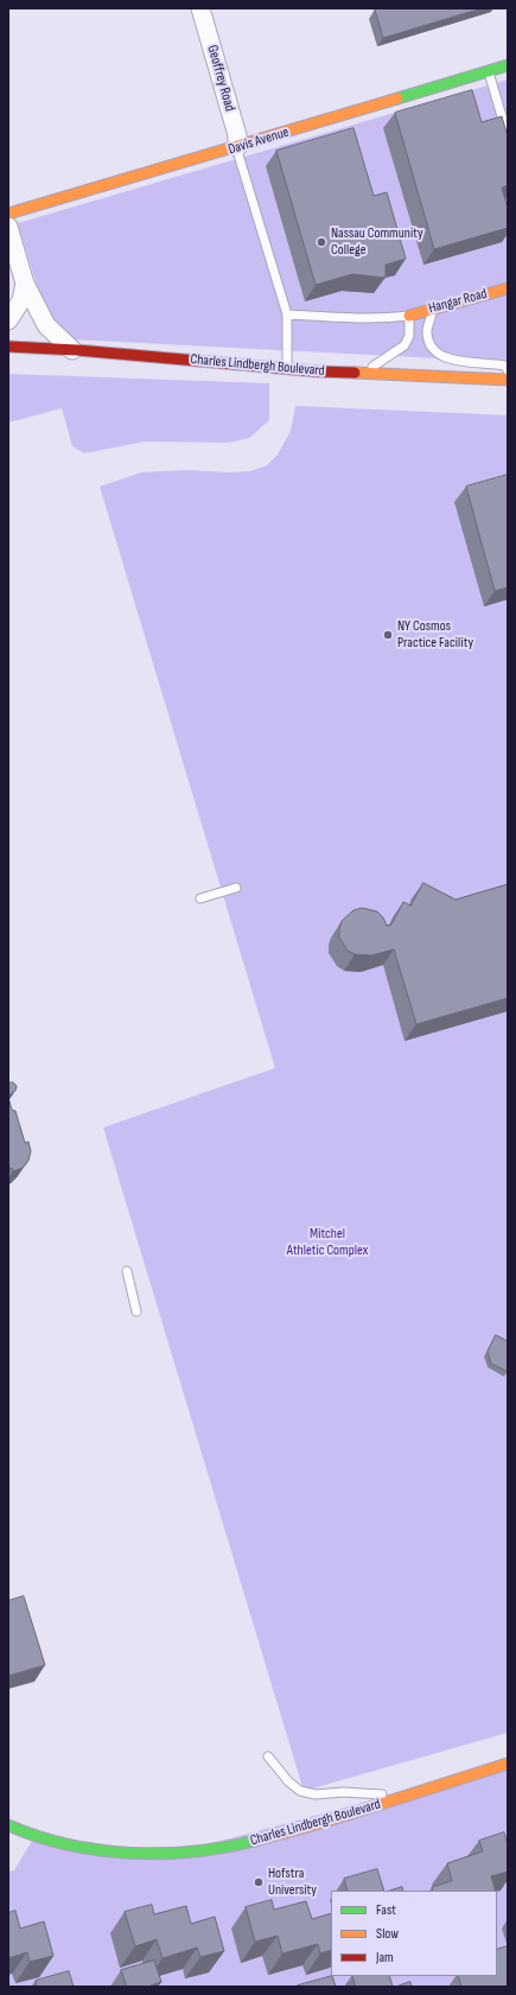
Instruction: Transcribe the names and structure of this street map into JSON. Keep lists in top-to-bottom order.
{
  "streets": {
    "street": [
      "Geoffrey Road",
      "Davis Avenue",
      "Hangar Road",
      "Charles Lindbergh Boulevard"
    ]
  },
  "crossings": [
    ["Geoffrey Road", "Davis Avenue"]
  ],
  "parks": ["Mitchel Athletic Complex"],
  "places": ["Nassau Community College", "NY Cosmos Practice Facility", "Hofstra University"],
  "legend": ["Fast", "Slow", "Jam"]
}
